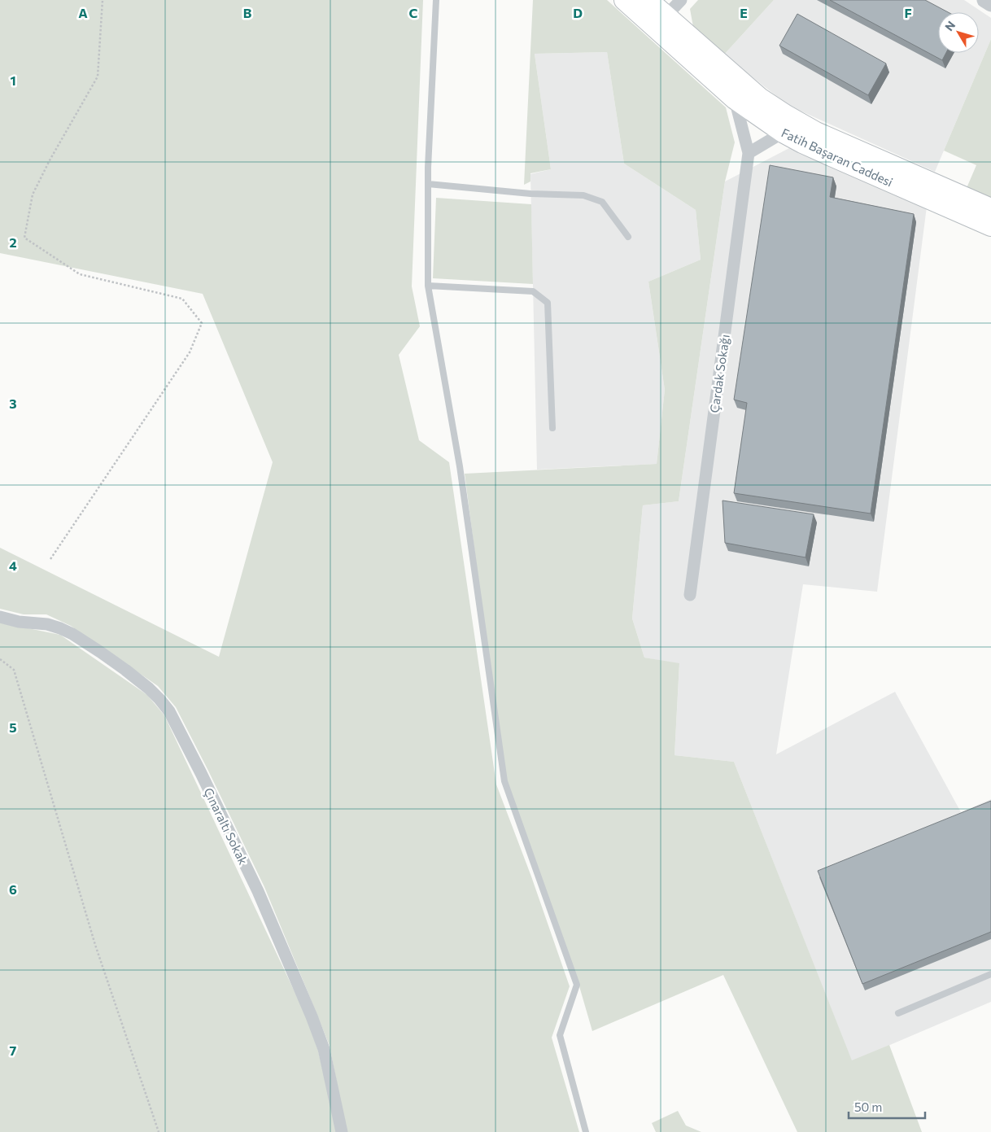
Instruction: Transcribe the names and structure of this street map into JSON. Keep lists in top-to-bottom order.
{
  "streets": {
    "main road": ["Fatih Başaran Caddesi"],
    "street": ["Çardak Sokağı", "Çınaraltı Sokak"]
  },
  "crossings": [
    ["Fatih Başaran Caddesi", "Çardak Sokağı"]
  ],
  "scale_bar": "50 m",
  "north": "top left",
  "grid": {
    "columns": [
      "A",
      "B",
      "C",
      "D",
      "E",
      "F"
    ],
    "rows": [
      "1",
      "2",
      "3",
      "4",
      "5",
      "6",
      "7"
    ]
  }
}
